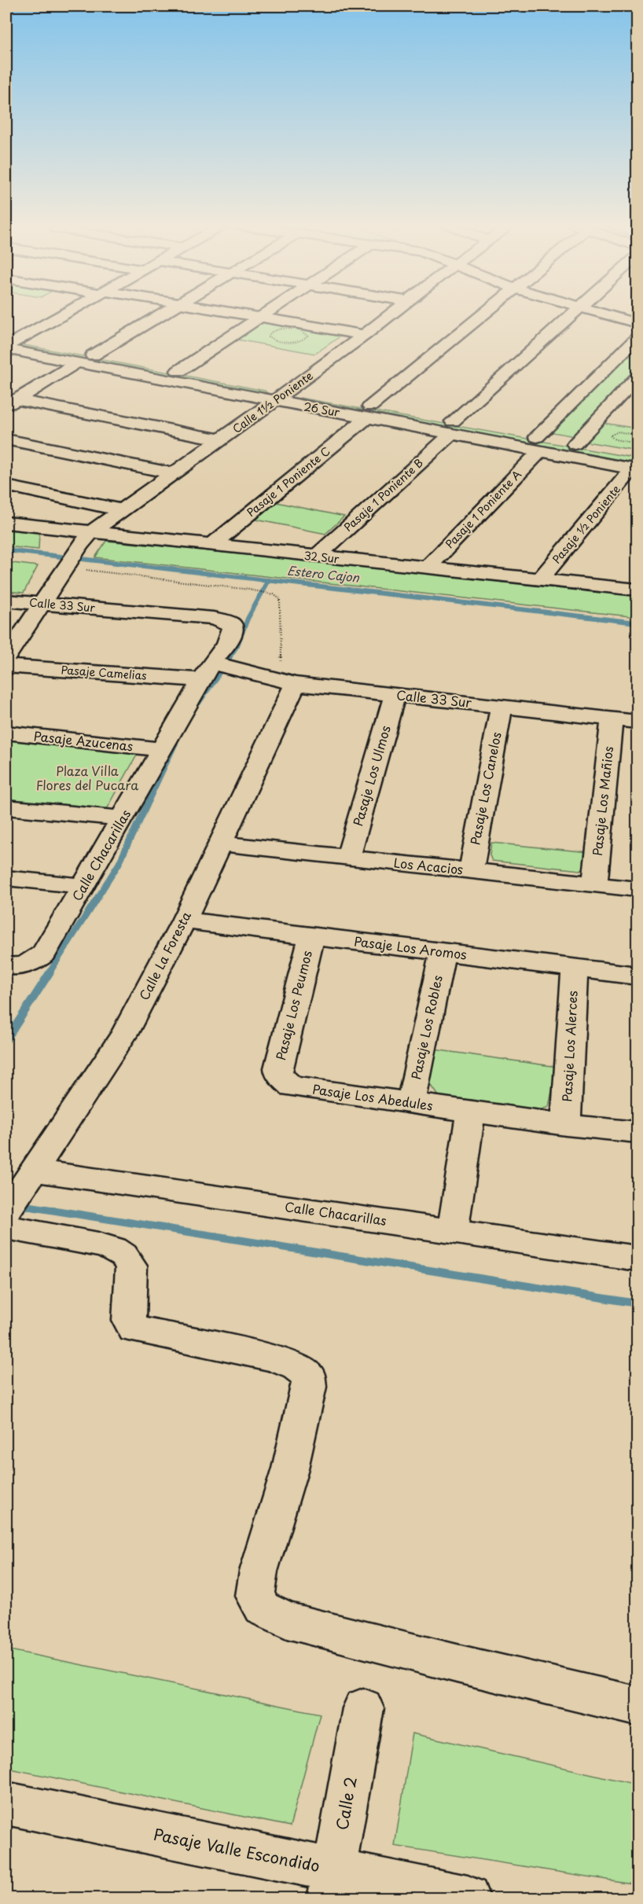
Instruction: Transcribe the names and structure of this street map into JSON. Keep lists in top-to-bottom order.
{
  "streets": {
    "street": [
      "Calle 1½ Poniente",
      "26 Sur",
      "Pasaje 1 Poniente C",
      "Pasaje 1 Poniente B",
      "Pasaje 1 Poniente A",
      "Pasaje ½ Poniente",
      "32 Sur",
      "Calle 33 Sur",
      "Pasaje Camelias",
      "Pasaje Azucenas",
      "Pasaje Los Ulmos",
      "Pasaje Los Canelos",
      "Pasaje Los Mañios",
      "Calle Chacarillas",
      "Los Acacios",
      "Pasaje Los Aromos",
      "Calle La Foresta",
      "Pasaje Los Peumos",
      "Pasaje Los Robles",
      "Pasaje Los Alerces",
      "Pasaje Los Abedules",
      "Calle 2",
      "Pasaje Valle Escondido"
    ]
  },
  "crossings": [
    ["Calle 1½ Poniente", "26 Sur"],
    ["Calle 1½ Poniente", "32 Sur"],
    ["26 Sur", "Pasaje 1 Poniente C"],
    ["26 Sur", "Pasaje 1 Poniente B"],
    ["26 Sur", "Pasaje 1 Poniente A"],
    ["26 Sur", "Pasaje ½ Poniente"],
    ["Pasaje 1 Poniente C", "32 Sur"],
    ["Pasaje 1 Poniente B", "32 Sur"],
    ["Pasaje 1 Poniente A", "32 Sur"],
    ["Pasaje ½ Poniente", "32 Sur"],
    ["Calle 33 Sur", "Pasaje Camelias"],
    ["Calle 33 Sur", "Pasaje Los Ulmos"],
    ["Calle 33 Sur", "Pasaje Los Canelos"],
    ["Calle 33 Sur", "Pasaje Los Mañios"],
    ["Calle 33 Sur", "Calle Chacarillas"],
    ["Calle 33 Sur", "Calle La Foresta"],
    ["Pasaje Camelias", "Calle Chacarillas"],
    ["Pasaje Azucenas", "Calle Chacarillas"],
    ["Pasaje Los Ulmos", "Los Acacios"],
    ["Pasaje Los Canelos", "Los Acacios"],
    ["Pasaje Los Mañios", "Los Acacios"],
    ["Calle Chacarillas", "Calle La Foresta"],
    ["Los Acacios", "Calle La Foresta"],
    ["Pasaje Los Aromos", "Calle La Foresta"],
    ["Pasaje Los Aromos", "Pasaje Los Peumos"],
    ["Pasaje Los Aromos", "Pasaje Los Robles"],
    ["Pasaje Los Aromos", "Pasaje Los Alerces"],
    ["Pasaje Los Peumos", "Pasaje Los Abedules"],
    ["Pasaje Los Robles", "Pasaje Los Abedules"],
    ["Pasaje Los Alerces", "Pasaje Los Abedules"],
    ["Calle 2", "Pasaje Valle Escondido"]
  ],
  "water": ["Estero Cajon"],
  "parks": ["Plaza Villa Flores del Pucara"]
}
